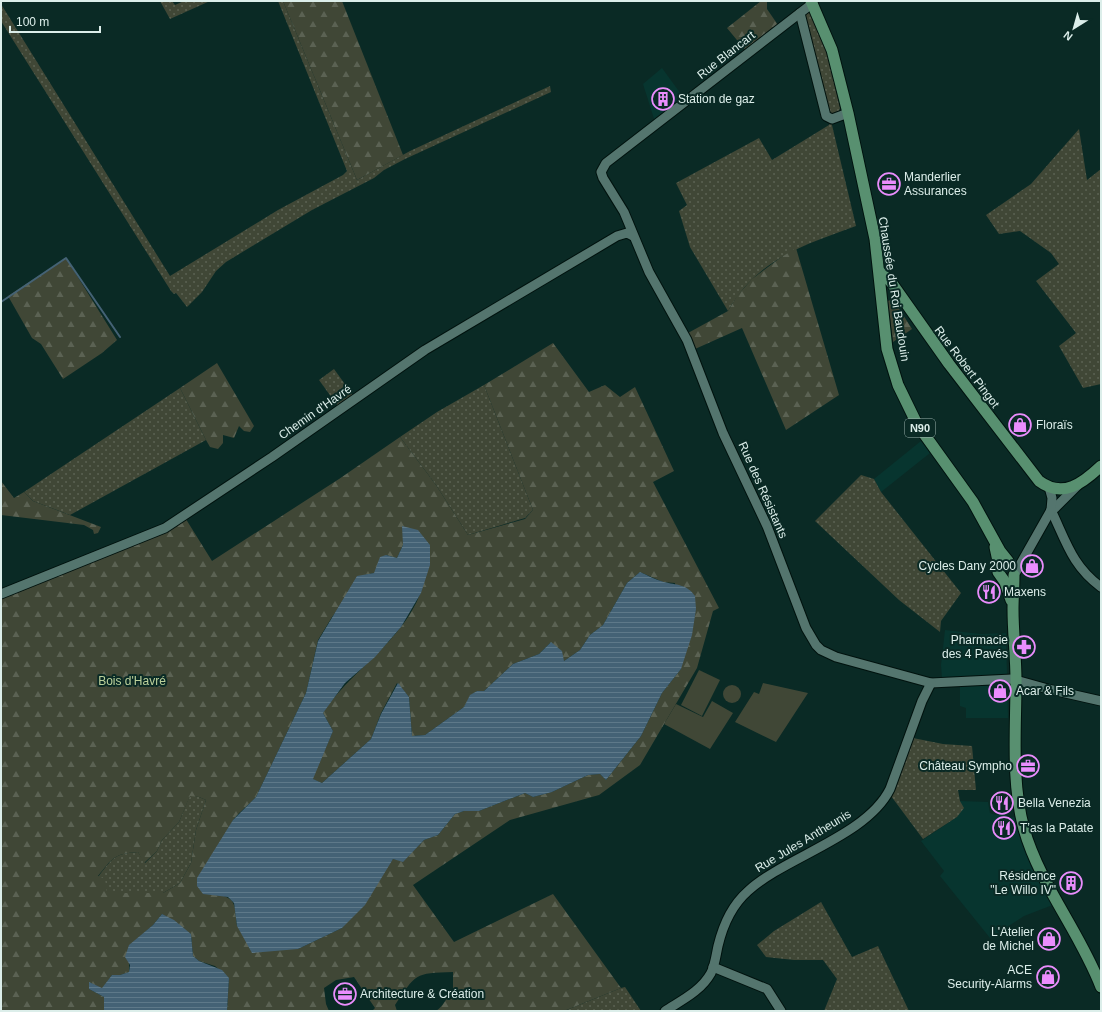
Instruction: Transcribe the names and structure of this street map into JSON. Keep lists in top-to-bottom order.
{
  "streets": {
    "main road": ["Chaussée du Roi Baudouin", "Rue Robert Pingot", "N90"],
    "street": [
      "Rue Blancart",
      "Chemin d'Havré",
      "Rue des Résistants",
      "Rue Jules Antheunis"
    ]
  },
  "crossings": [
    ["Rue Blancart", "Chaussée du Roi Baudouin"],
    ["Rue Blancart", "Chemin d'Havré"],
    ["Rue Blancart", "Rue des Résistants"],
    ["Chaussée du Roi Baudouin", "Rue Robert Pingot"],
    ["Chemin d'Havré", "Rue des Résistants"],
    ["Rue des Résistants", "Rue Jules Antheunis"]
  ],
  "parks": ["Bois d'Havré"],
  "places": {
    "building": ["Station de gaz", "Résidence \"Le Willo IV\""],
    "office": ["Manderlier Assurances", "Château Sympho", "Architecture & Création"],
    "shop": [
      "Floraïs",
      "Cycles Dany 2000",
      "Acar & Fils",
      "L'Atelier de Michel",
      "ACE Security-Alarms"
    ],
    "restaurant": ["Maxens", "Bella Venezia", "T’as la Patate"],
    "pharmacy": ["Pharmacie des 4 Pavés"]
  },
  "scale_bar": "100 m",
  "north": "bottom left"
}
